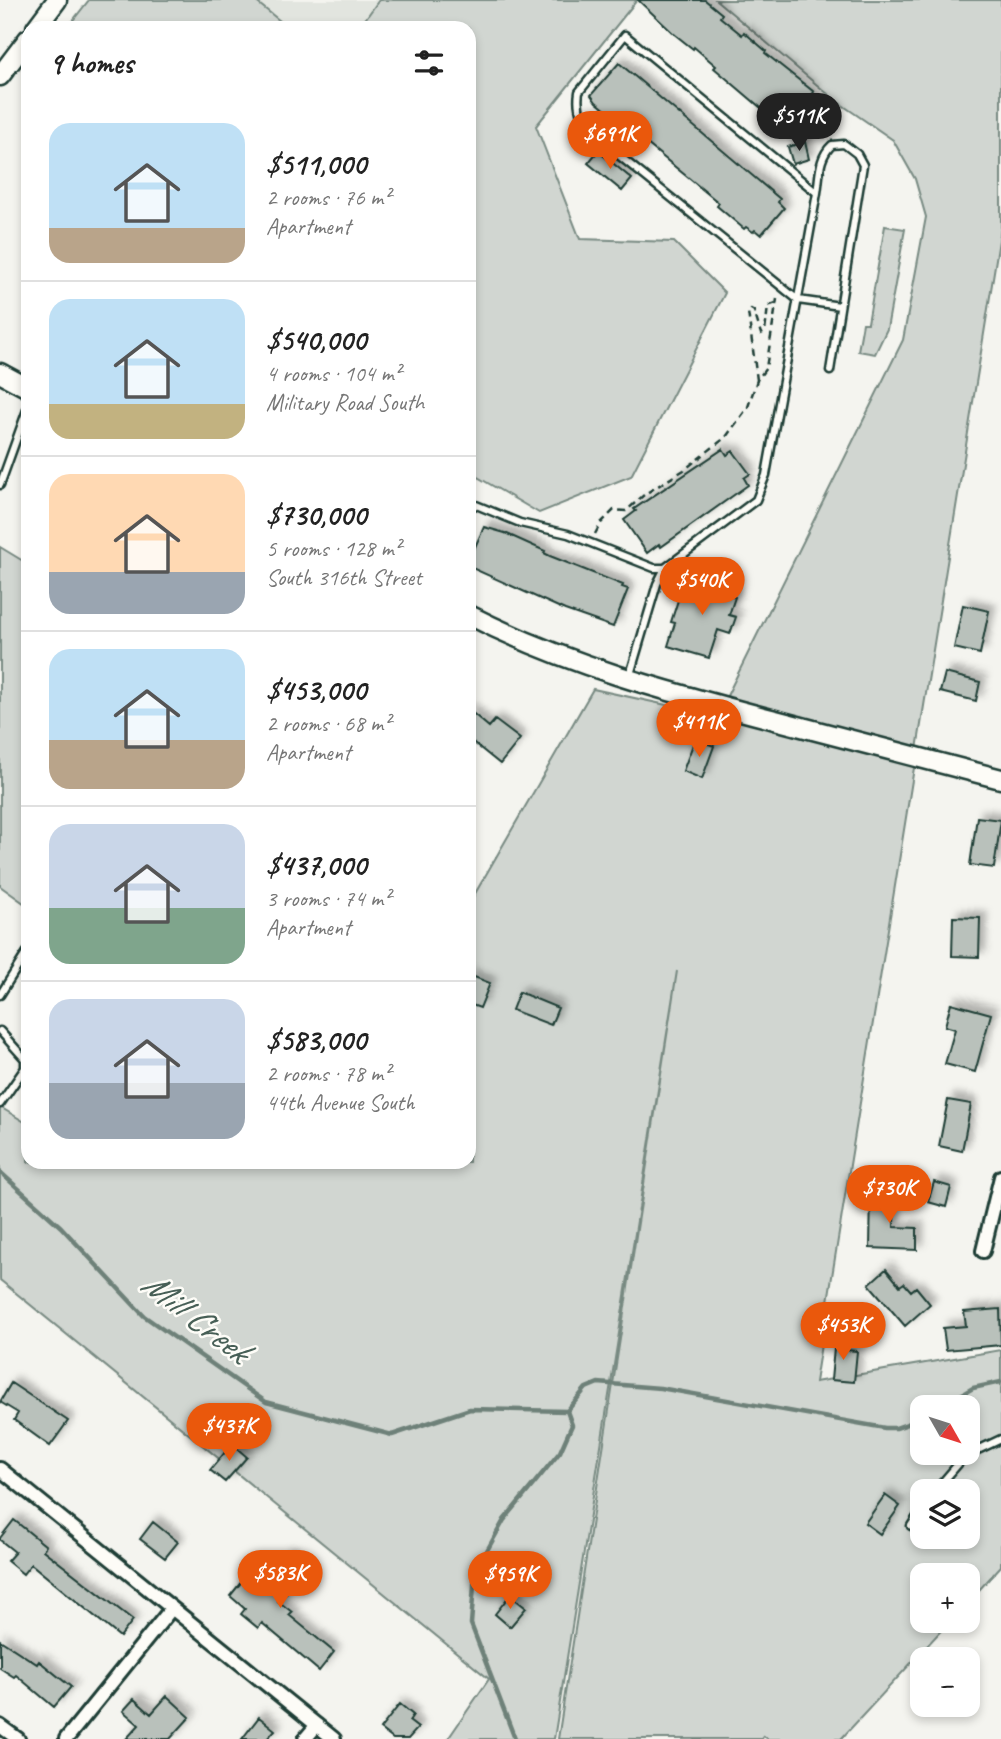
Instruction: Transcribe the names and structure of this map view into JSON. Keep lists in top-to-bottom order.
{
  "water": ["Mill Creek"],
  "north": "bottom right",
  "page": {
    "heading": "9 homes",
    "price": [
      "$511K",
      "$691K",
      "$540K",
      "$411K",
      "$730K",
      "$453K",
      "$437K",
      "$583K",
      "$959K"
    ],
    "list": [
      {
        "name": "$511,000",
        "note": "2 rooms · 76 m² · Apartment"
      },
      {
        "name": "$540,000",
        "note": "4 rooms · 104 m² · Military Road South"
      },
      {
        "name": "$730,000",
        "note": "5 rooms · 128 m² · South 316th Street"
      },
      {
        "name": "$453,000",
        "note": "2 rooms · 68 m² · Apartment"
      },
      {
        "name": "$437,000",
        "note": "3 rooms · 74 m² · Apartment"
      },
      {
        "name": "$583,000",
        "note": "2 rooms · 78 m² · 44th Avenue South"
      }
    ],
    "map_buttons": ["+", "−"]
  }
}
